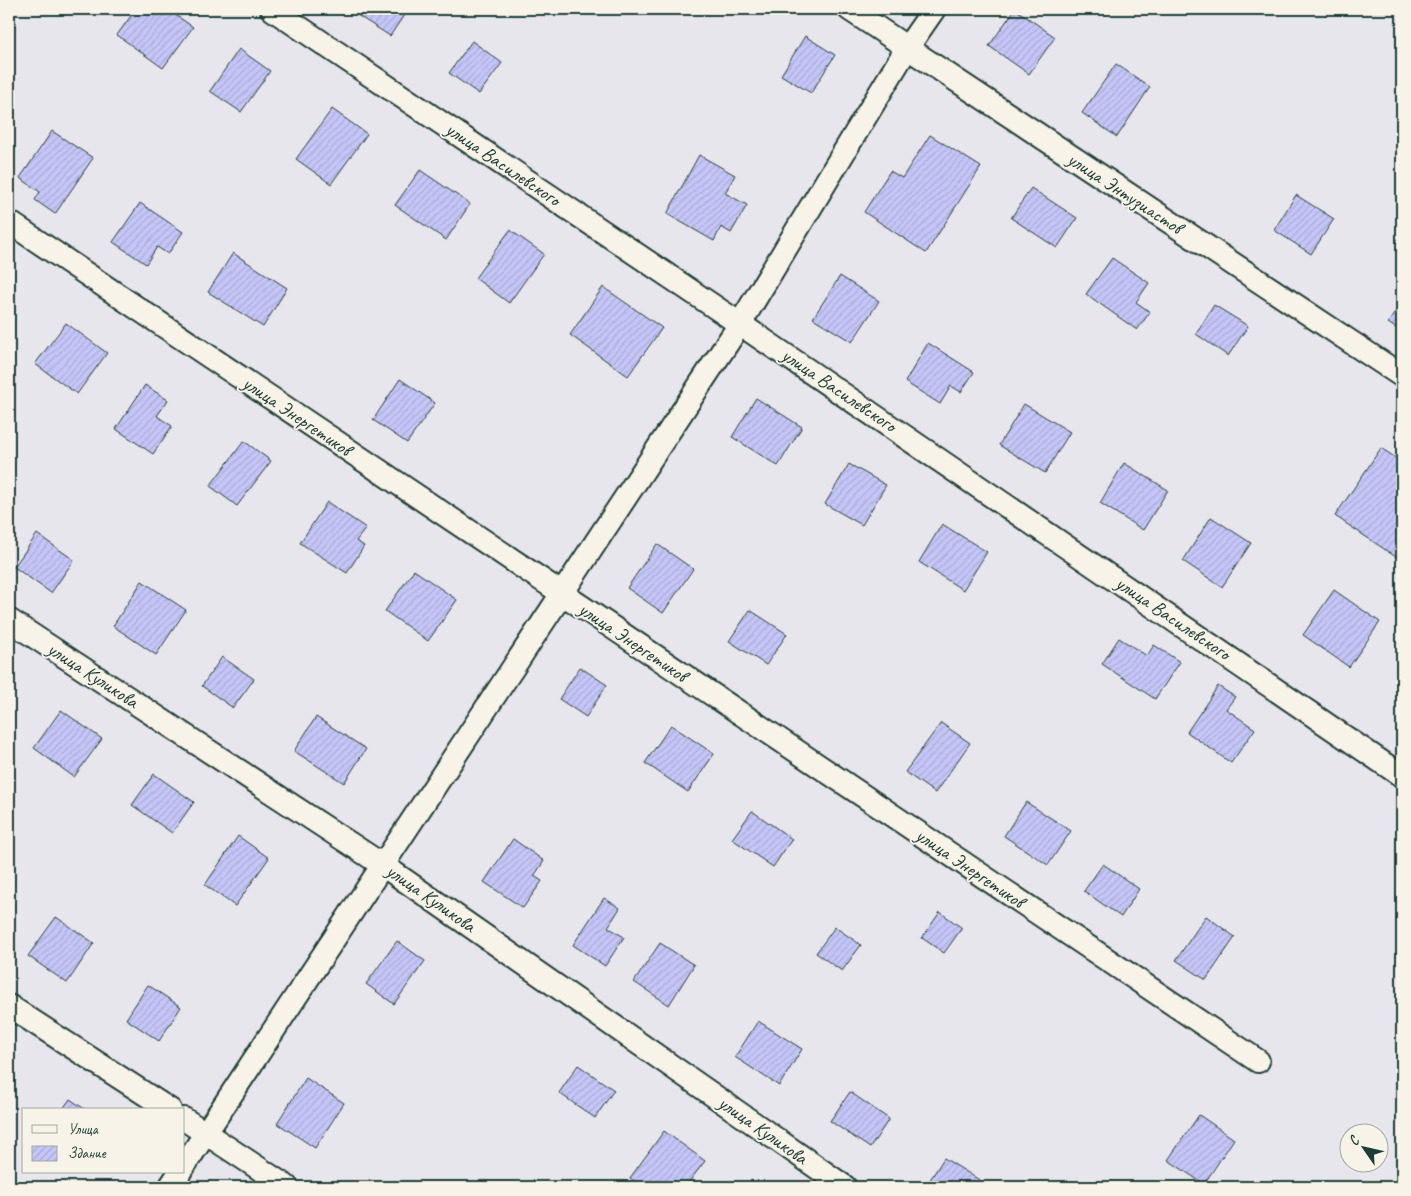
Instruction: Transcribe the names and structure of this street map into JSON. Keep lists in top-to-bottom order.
{
  "streets": {
    "street": [
      "улица Василевского",
      "улица Энтузиастов",
      "улица Энергетиков",
      "улица Куликова"
    ]
  },
  "legend": ["Улица", "Здание"],
  "north": "top left"
}
